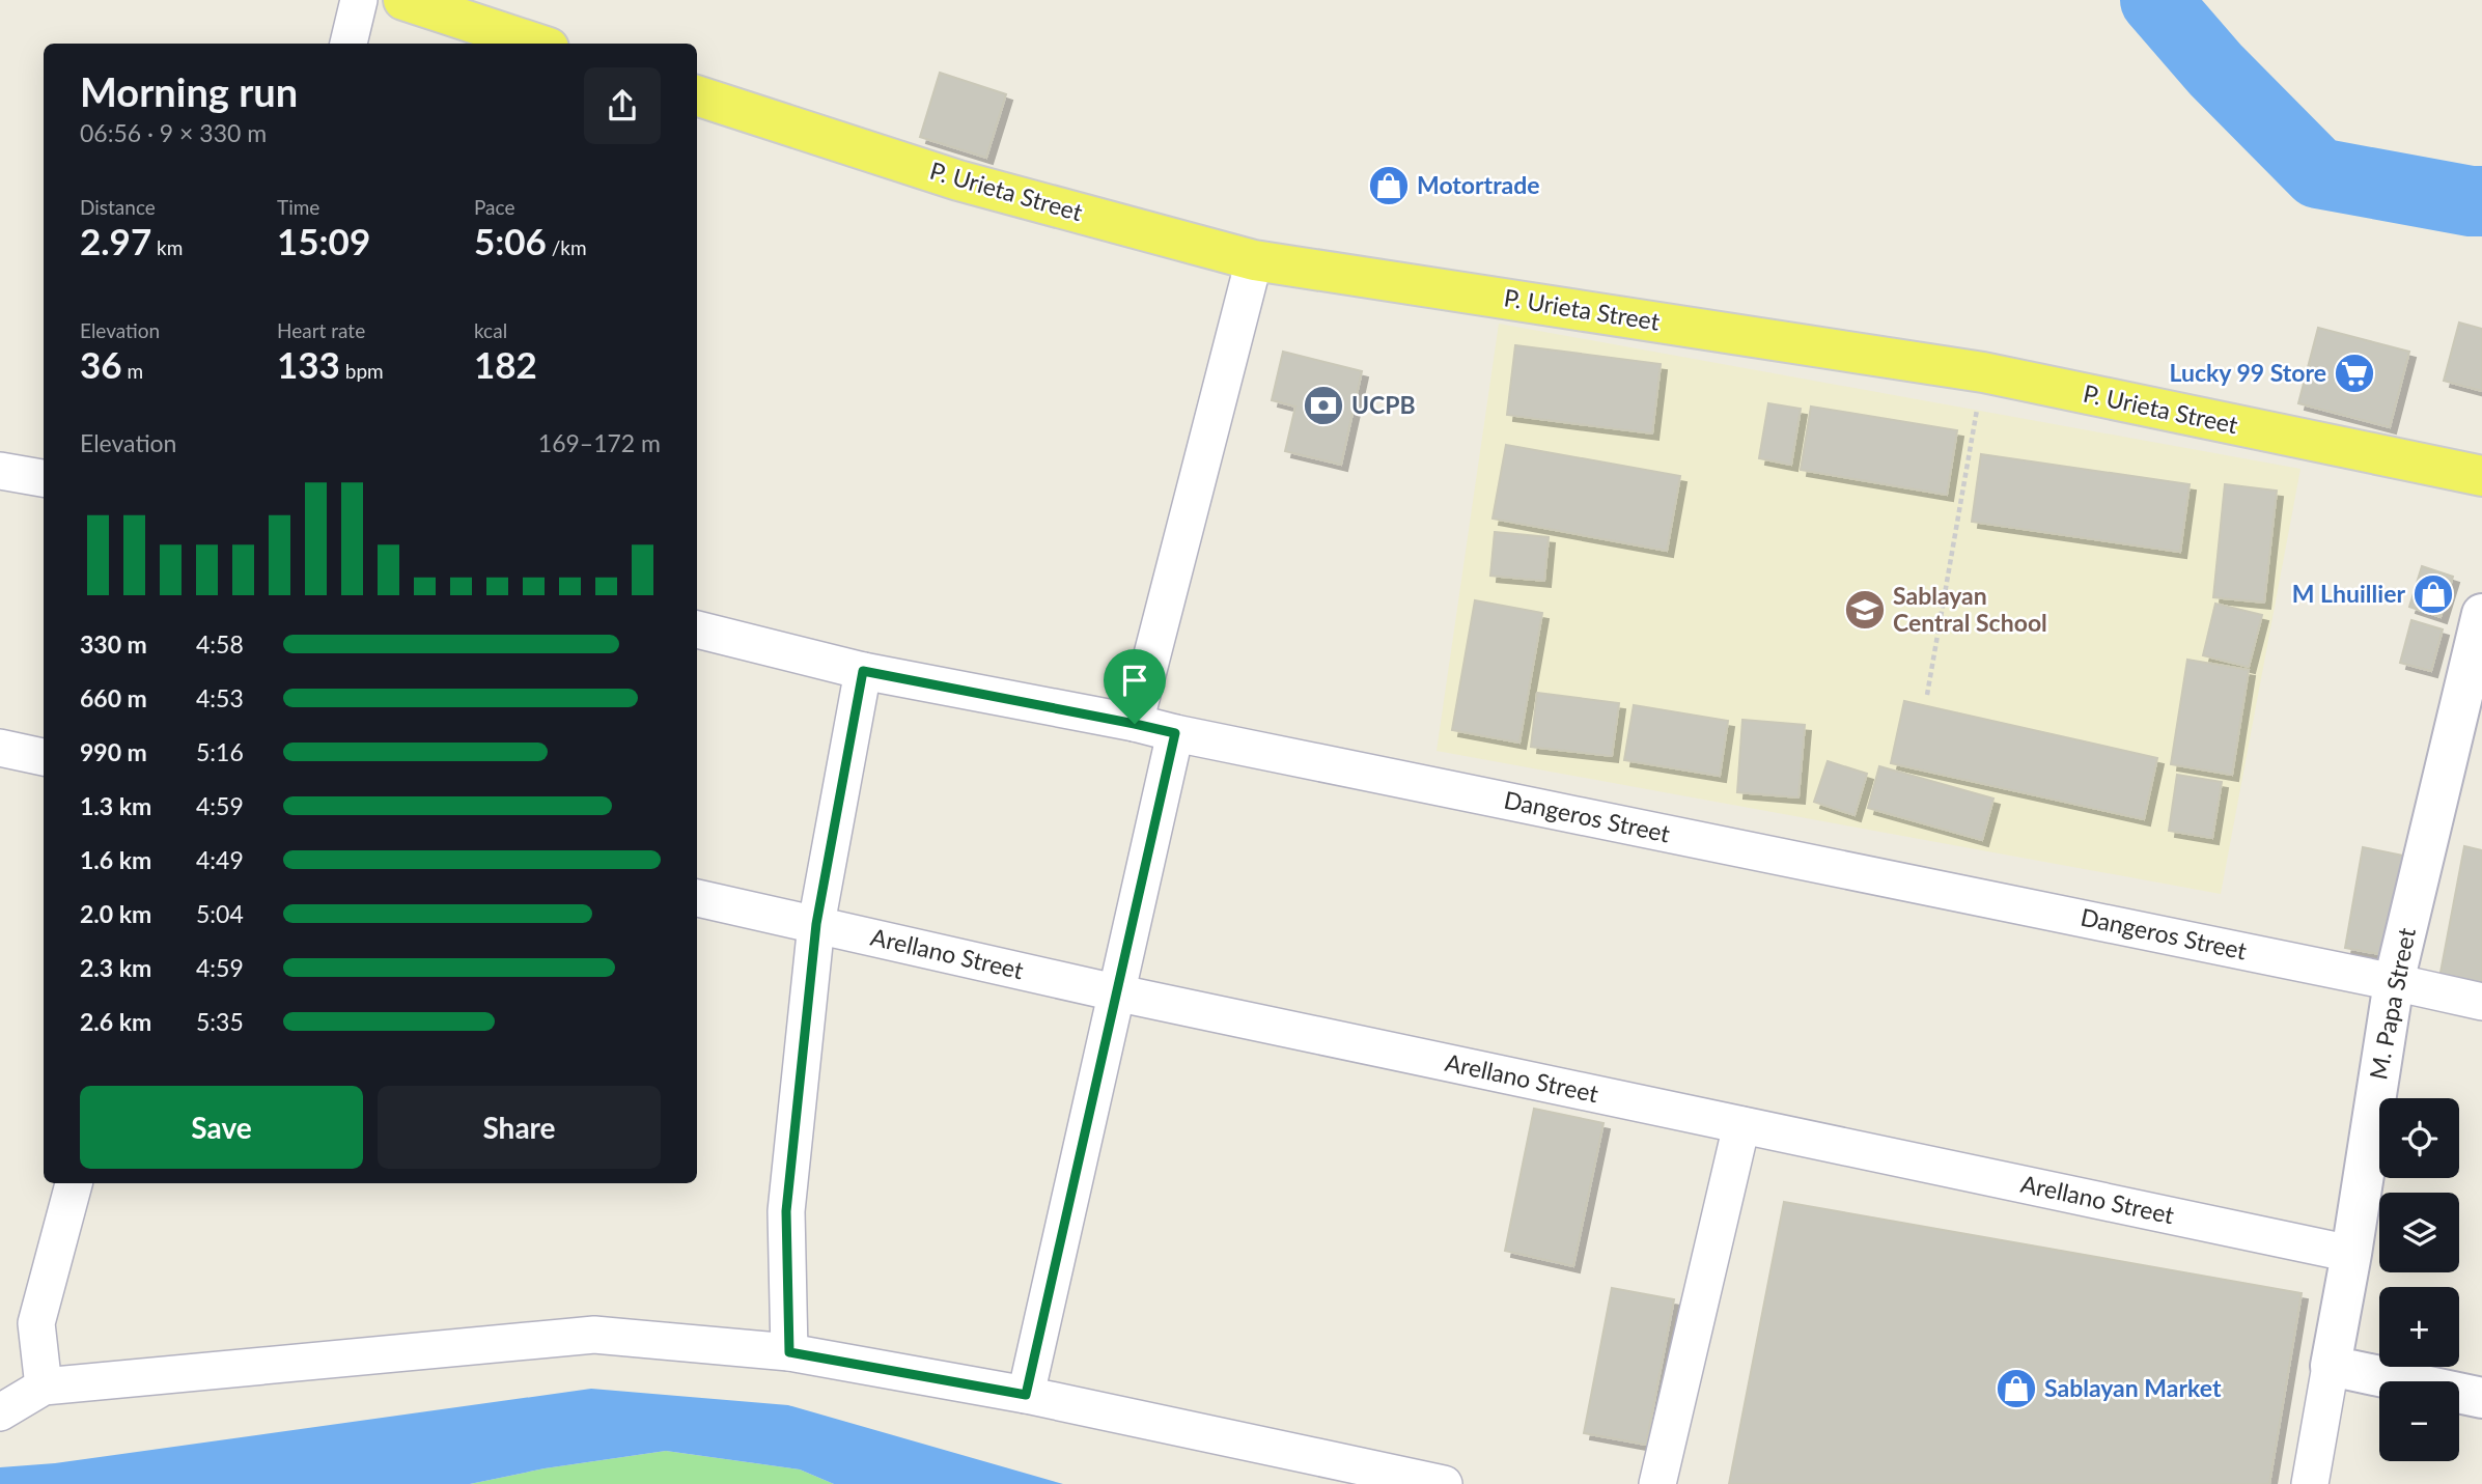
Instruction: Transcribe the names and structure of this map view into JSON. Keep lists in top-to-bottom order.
{
  "streets": {
    "main road": ["P. Urieta Street"],
    "street": ["Dangeros Street", "Arellano Street", "M. Papa Street"]
  },
  "crossings": [
    ["Dangeros Street", "M. Papa Street"],
    ["Arellano Street", "M. Papa Street"]
  ],
  "places": {
    "shop": ["Motortrade", "M Lhuillier", "Sablayan Market"],
    "supermarket": ["Lucky 99 Store"],
    "bank": ["UCPB"],
    "school or university": ["Sablayan Central School"]
  },
  "page": {
    "heading": ["Morning run", "06:56 · 9 × 330 m"],
    "stats": [
      ["Distance", "2.97 km"],
      ["Time", "15:09"],
      ["Pace", "5:06 /km"],
      ["Elevation", "36 m"],
      ["Heart rate", "133 bpm"],
      ["kcal", "182"]
    ],
    "chart": ["Elevation", "169–172 m"],
    "list": [
      {
        "name": "330 m",
        "note": "4:58"
      },
      {
        "name": "660 m",
        "note": "4:53"
      },
      {
        "name": "990 m",
        "note": "5:16"
      },
      {
        "name": "1.3 km",
        "note": "4:59"
      },
      {
        "name": "1.6 km",
        "note": "4:49"
      },
      {
        "name": "2.0 km",
        "note": "5:04"
      },
      {
        "name": "2.3 km",
        "note": "4:59"
      },
      {
        "name": "2.6 km",
        "note": "5:35"
      }
    ],
    "buttons": ["Save", "Share"],
    "map_buttons": ["+", "−"]
  }
}
